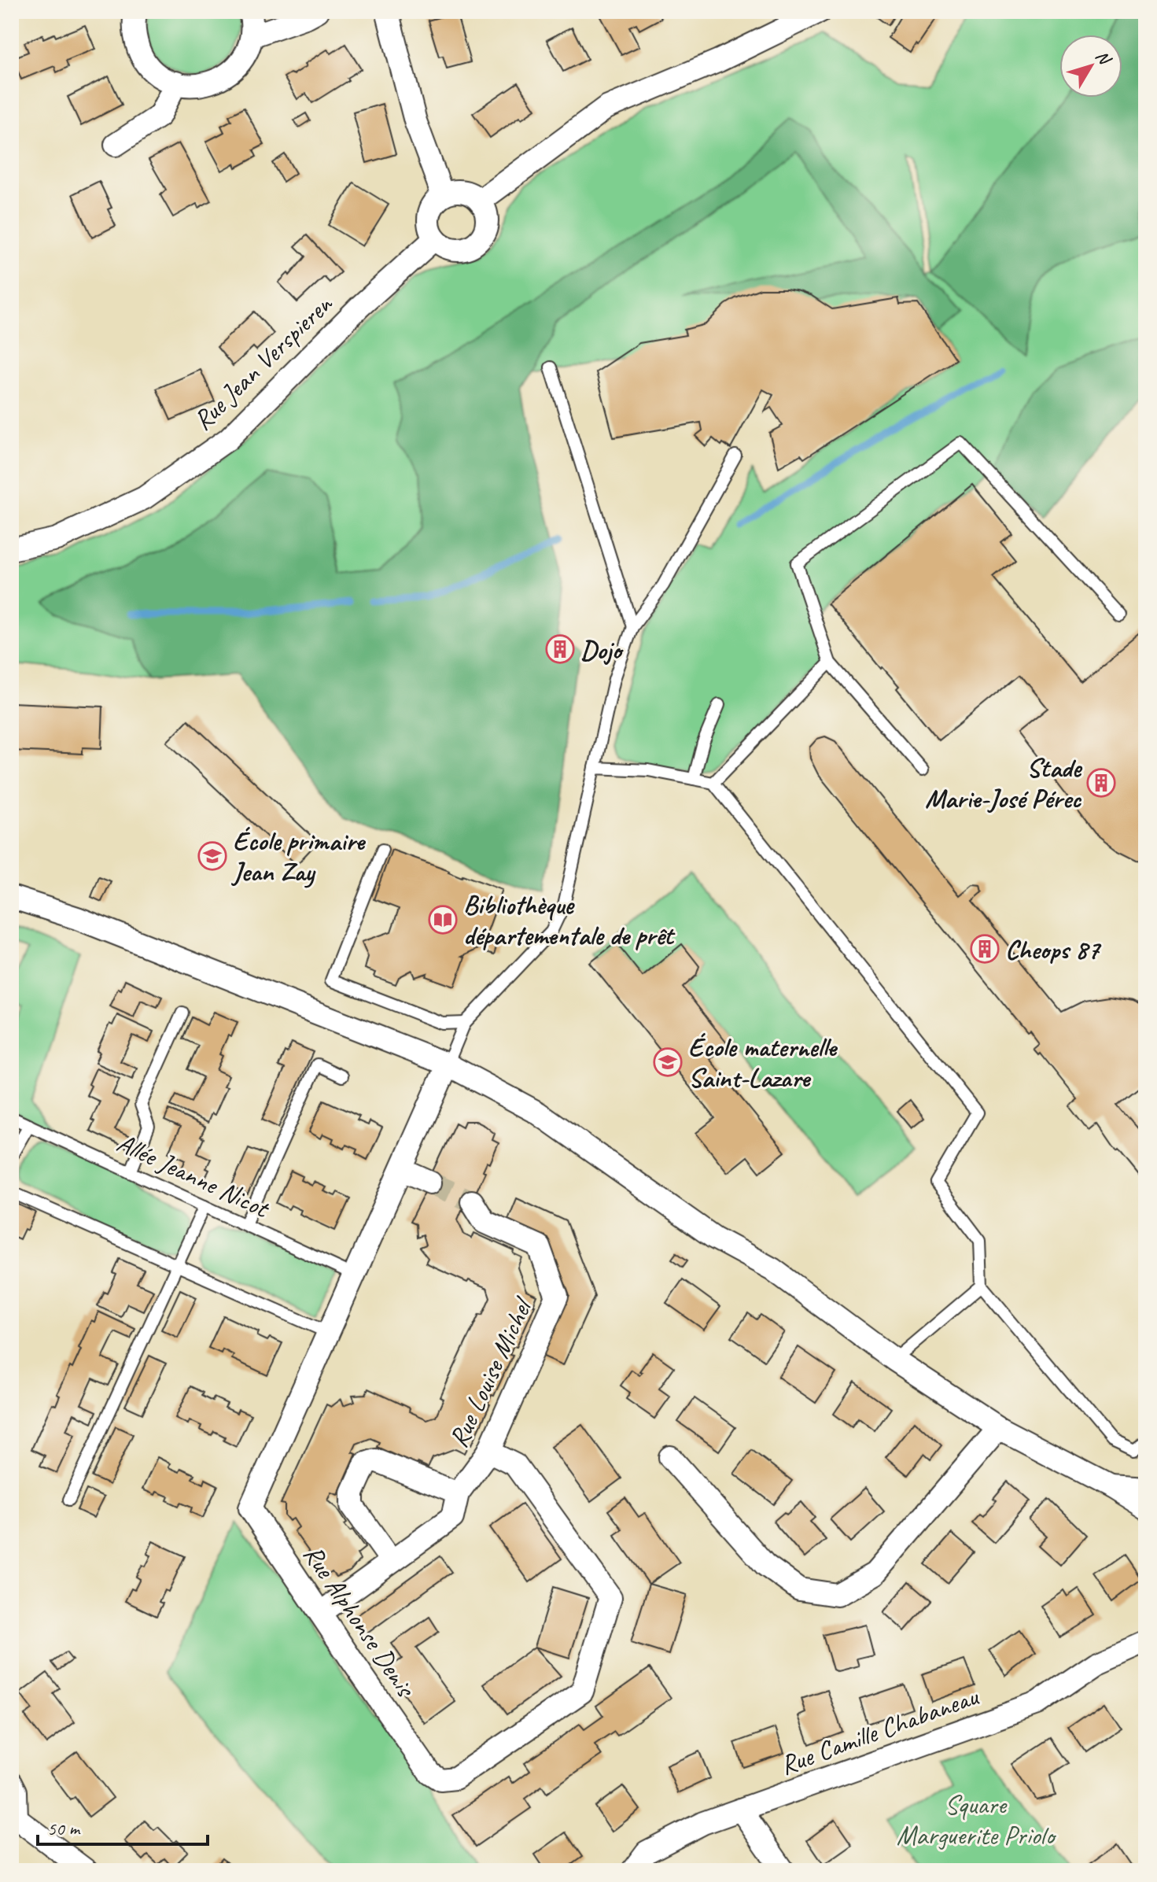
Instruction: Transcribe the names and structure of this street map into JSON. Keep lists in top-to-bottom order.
{
  "streets": {
    "street": [
      "Rue Jean Verspieren",
      "Rue Louise Michel",
      "Rue Alphonse Denis",
      "Rue Camille Chabaneau"
    ],
    "lane": ["Allée Jeanne Nicot"]
  },
  "crossings": [
    ["Allée Jeanne Nicot", "Rue Alphonse Denis"],
    ["Rue Louise Michel", "Rue Alphonse Denis"]
  ],
  "parks": ["Square Marguerite Priolo"],
  "places": {
    "building": ["Dojo", "Stade Marie-José Pérec", "Cheops 87"],
    "school or university": ["École primaire Jean Zay", "École maternelle Saint-Lazare"],
    "library": ["Bibliothèque départementale de prêt"]
  },
  "scale_bar": "50 m",
  "north": "top right"
}
